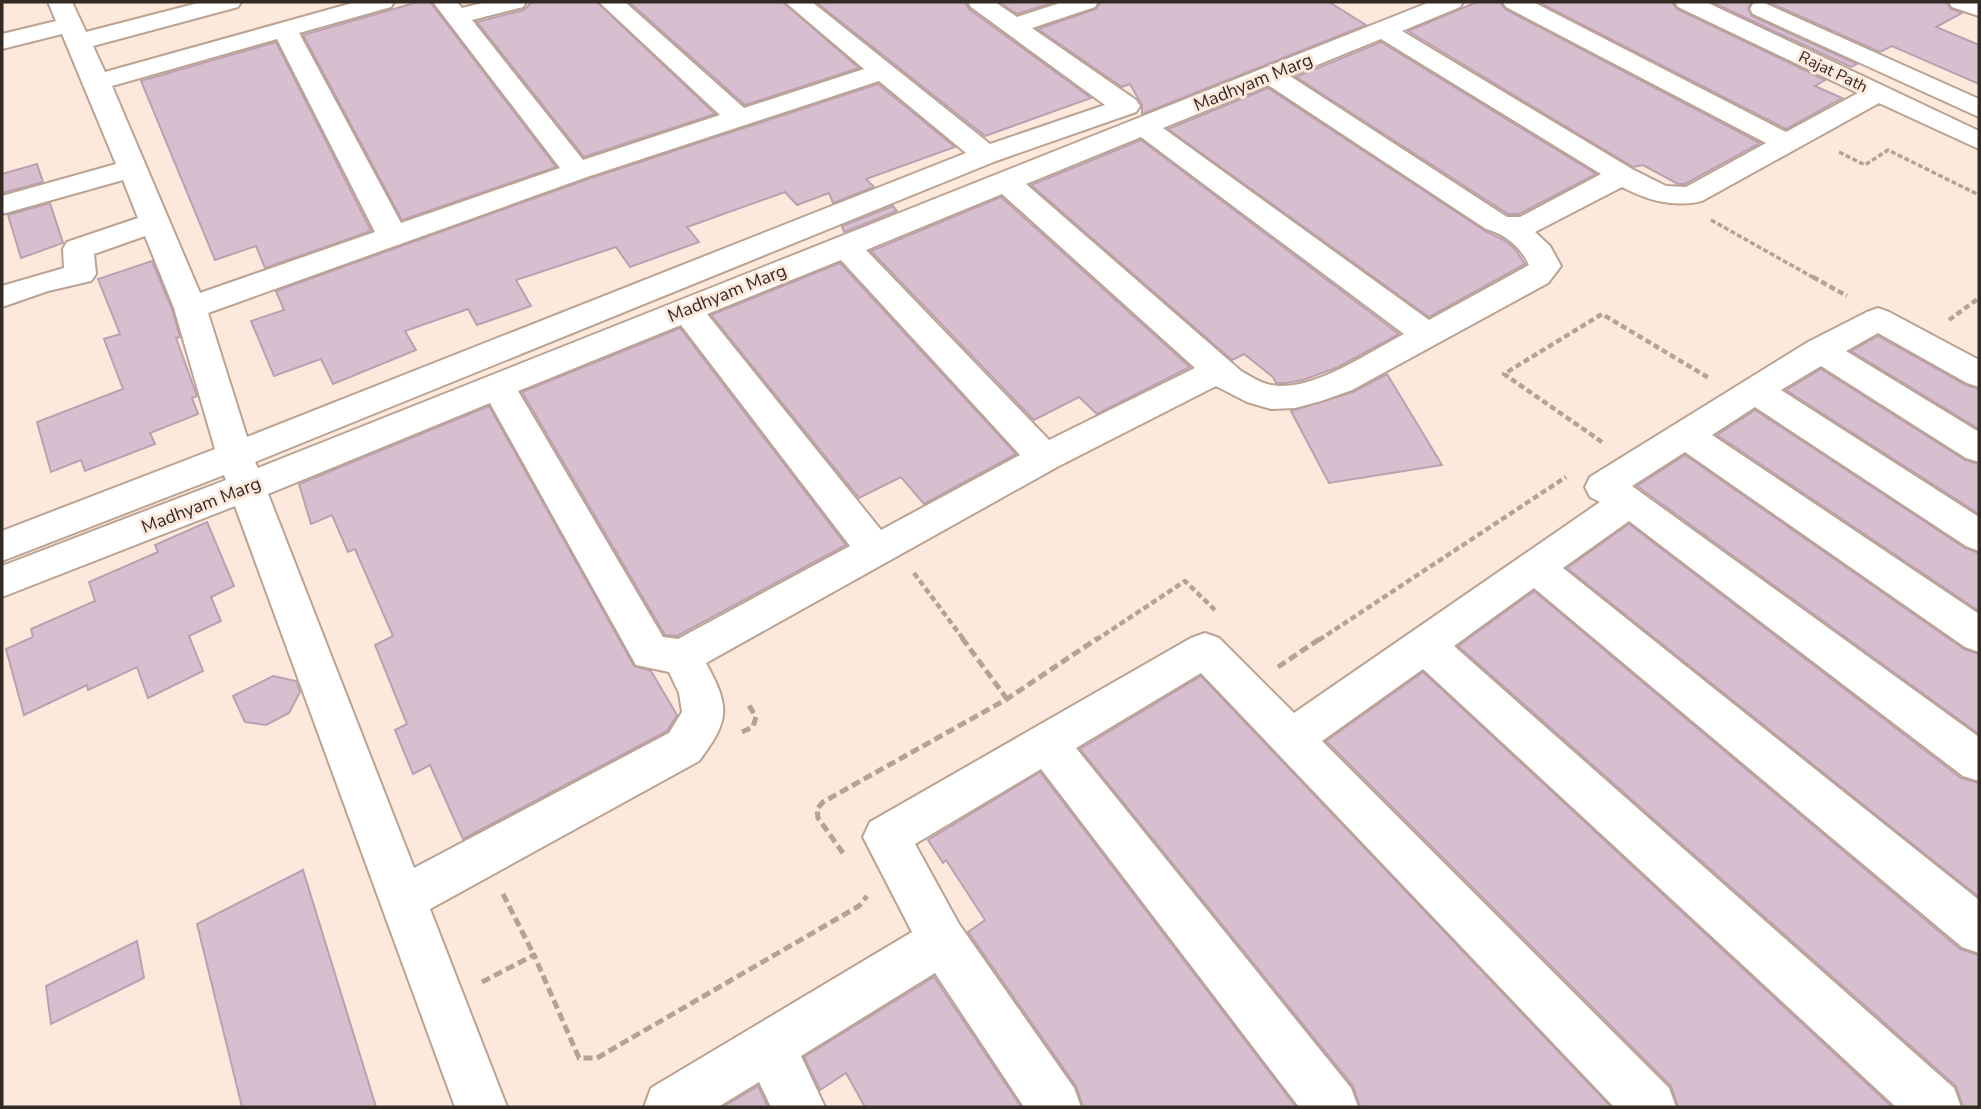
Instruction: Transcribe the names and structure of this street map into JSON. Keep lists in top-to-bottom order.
{
  "streets": {
    "street": ["Rajat Path", "Madhyam Marg"]
  }
}
